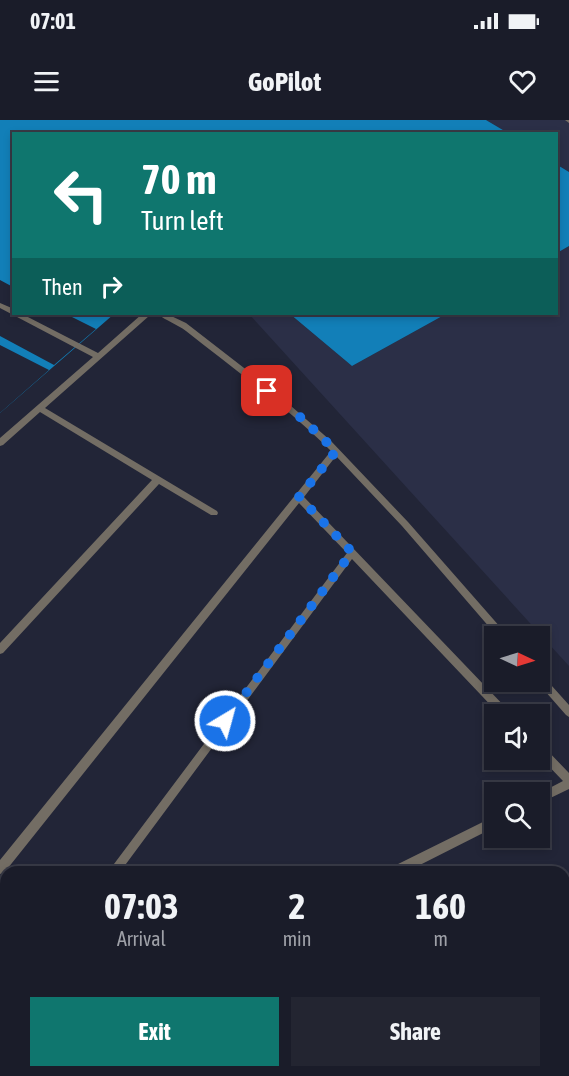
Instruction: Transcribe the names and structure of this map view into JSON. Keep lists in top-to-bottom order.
{
  "north": "right",
  "page": {
    "status": "07:01",
    "header": "GoPilot",
    "turn": ["70 m", "Turn left"],
    "then": "Then",
    "eta": [
      "07:03",
      "Arrival",
      "2",
      "min",
      "160",
      "m"
    ],
    "buttons": ["Exit", "Share"]
  }
}
